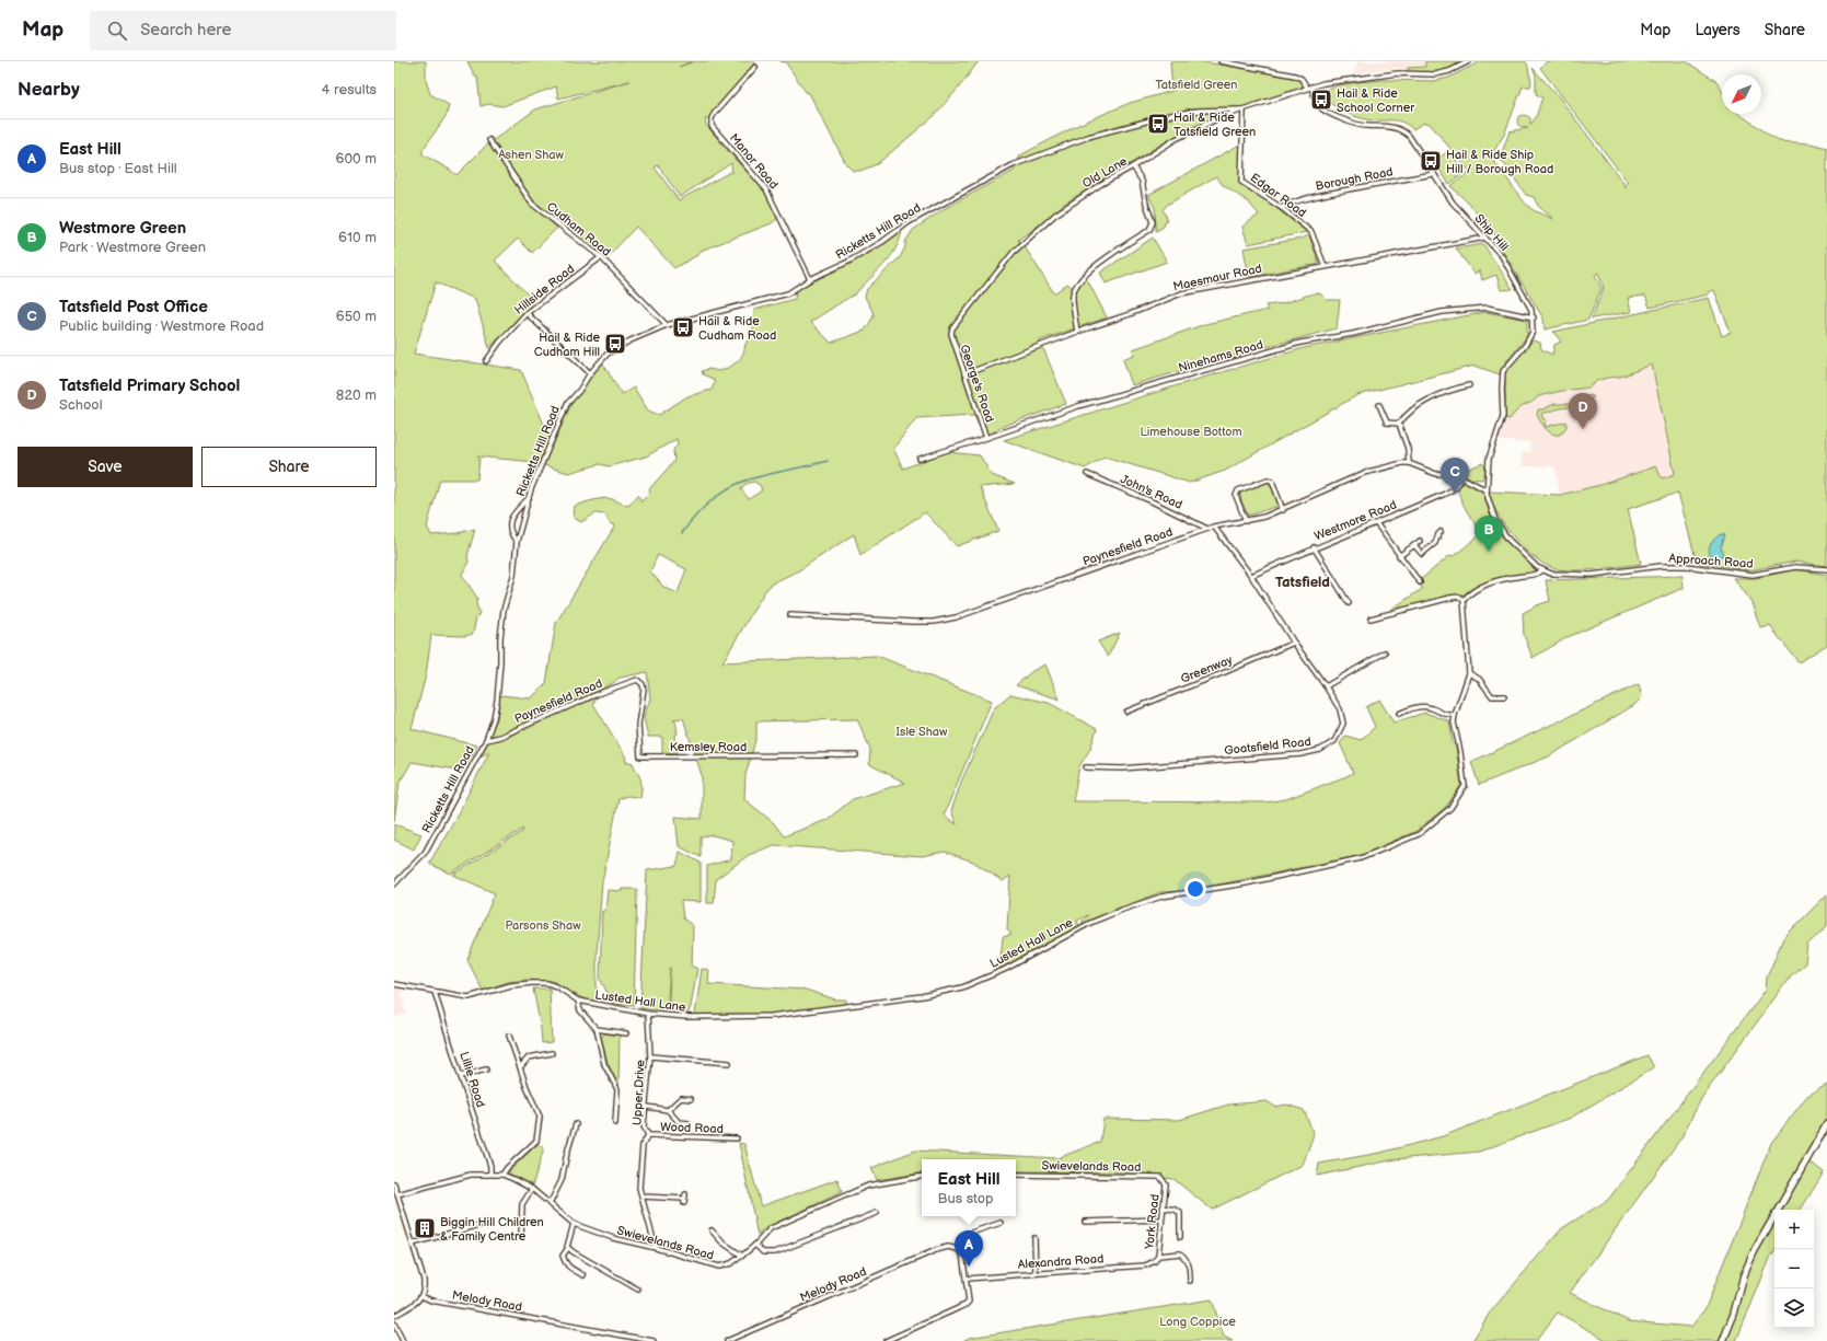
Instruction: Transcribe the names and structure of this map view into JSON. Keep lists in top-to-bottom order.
{
  "streets": {
    "street": [
      "Manor Road",
      "Old Lane",
      "Borough Road",
      "Edgar Road",
      "Cudham Road",
      "Ricketts Hill Road",
      "Ship Hill",
      "Maesmaur Road",
      "Hillside Road",
      "Ninehams Road",
      "George's Road",
      "John's Road",
      "Westmore Road",
      "Paynesfield Road",
      "Approach Road",
      "Greenway",
      "Goatsfield Road",
      "Kemsley Road",
      "Lusted Hall Lane",
      "Lillie Road",
      "Upper Drive",
      "Wood Road",
      "Swievelands Road",
      "York Road",
      "Alexandra Road",
      "Melody Road"
    ]
  },
  "crossings": [
    ["Manor Road", "Ricketts Hill Road"],
    ["Old Lane", "Edgar Road"],
    ["Old Lane", "Ricketts Hill Road"],
    ["Old Lane", "Ship Hill"],
    ["Old Lane", "George's Road"],
    ["Borough Road", "Edgar Road"],
    ["Borough Road", "Ship Hill"],
    ["Edgar Road", "Ricketts Hill Road"],
    ["Edgar Road", "Maesmaur Road"],
    ["Cudham Road", "Ricketts Hill Road"],
    ["Cudham Road", "Hillside Road"],
    ["Ricketts Hill Road", "Paynesfield Road"],
    ["Ship Hill", "Maesmaur Road"],
    ["Ship Hill", "Ninehams Road"],
    ["Maesmaur Road", "George's Road"],
    ["Ninehams Road", "George's Road"],
    ["John's Road", "Paynesfield Road"],
    ["Westmore Road", "Goatsfield Road"],
    ["Paynesfield Road", "Goatsfield Road"],
    ["Paynesfield Road", "Kemsley Road"],
    ["Greenway", "Goatsfield Road"],
    ["Lusted Hall Lane", "Lillie Road"],
    ["Lusted Hall Lane", "Upper Drive"],
    ["Lillie Road", "Swievelands Road"],
    ["Upper Drive", "Wood Road"],
    ["Upper Drive", "Swievelands Road"],
    ["Swievelands Road", "York Road"],
    ["York Road", "Alexandra Road"]
  ],
  "districts": ["Tatsfield"],
  "parks": [
    "Tatsfield Green",
    "Ashen Shaw",
    "Limehouse Bottom",
    "Isle Shaw",
    "Parsons Shaw",
    "Long Coppice"
  ],
  "places": {
    "bus stop": [
      "Hail & Ride School Corner",
      "Hail & Ride Tatsfield Green",
      "Hail & Ride Ship Hill / Borough Road",
      "Hail & Ride Cudham Road",
      "Hail & Ride Cudham Hill"
    ],
    "building": ["Biggin Hill Children & Family Centre"]
  },
  "north": "bottom left",
  "page": {
    "header": "Map",
    "search": "Search here",
    "nav": ["Map", "Layers", "Share"],
    "heading": ["Nearby", "4 results"],
    "list": [
      {
        "mark": "A",
        "name": "East Hill",
        "note": "Bus stop · East Hill",
        "value": "600 m"
      },
      {
        "mark": "B",
        "name": "Westmore Green",
        "note": "Park · Westmore Green",
        "value": "610 m"
      },
      {
        "mark": "C",
        "name": "Tatsfield Post Office",
        "note": "Public building · Westmore Road",
        "value": "650 m"
      },
      {
        "mark": "D",
        "name": "Tatsfield Primary School",
        "note": "School",
        "value": "820 m"
      }
    ],
    "pins": [
      "D",
      "C",
      "B",
      "A"
    ],
    "buttons": ["Save", "Share"],
    "popup": ["East Hill", "Bus stop"],
    "map_buttons": ["+", "−"]
  }
}
